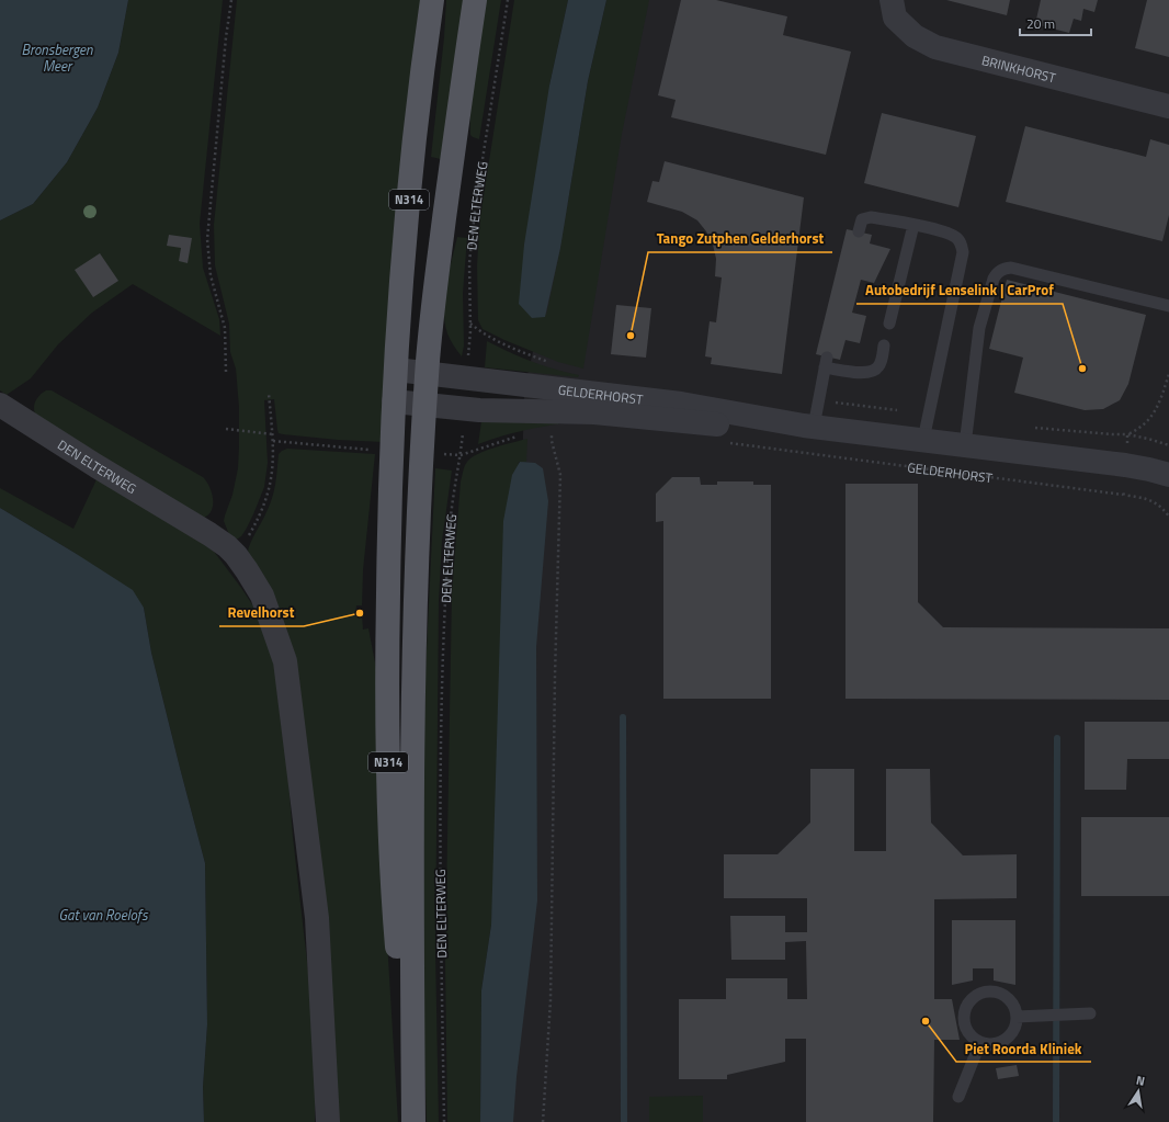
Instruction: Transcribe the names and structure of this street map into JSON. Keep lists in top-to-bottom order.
{
  "streets": {
    "main road": ["N314"],
    "street": ["BRINKHORST", "DEN ELTERWEG", "GELDERHORST"]
  },
  "crossings": [
    ["N314", "GELDERHORST"],
    ["DEN ELTERWEG", "GELDERHORST"]
  ],
  "water": ["Bronsbergen Meer", "Gat van Roelofs"],
  "places": [
    "Tango Zutphen Gelderhorst",
    "Autobedrijf Lenselink | CarProf",
    "Revelhorst",
    "Piet Roorda Kliniek"
  ],
  "scale_bar": "20 m",
  "north": "top"
}
